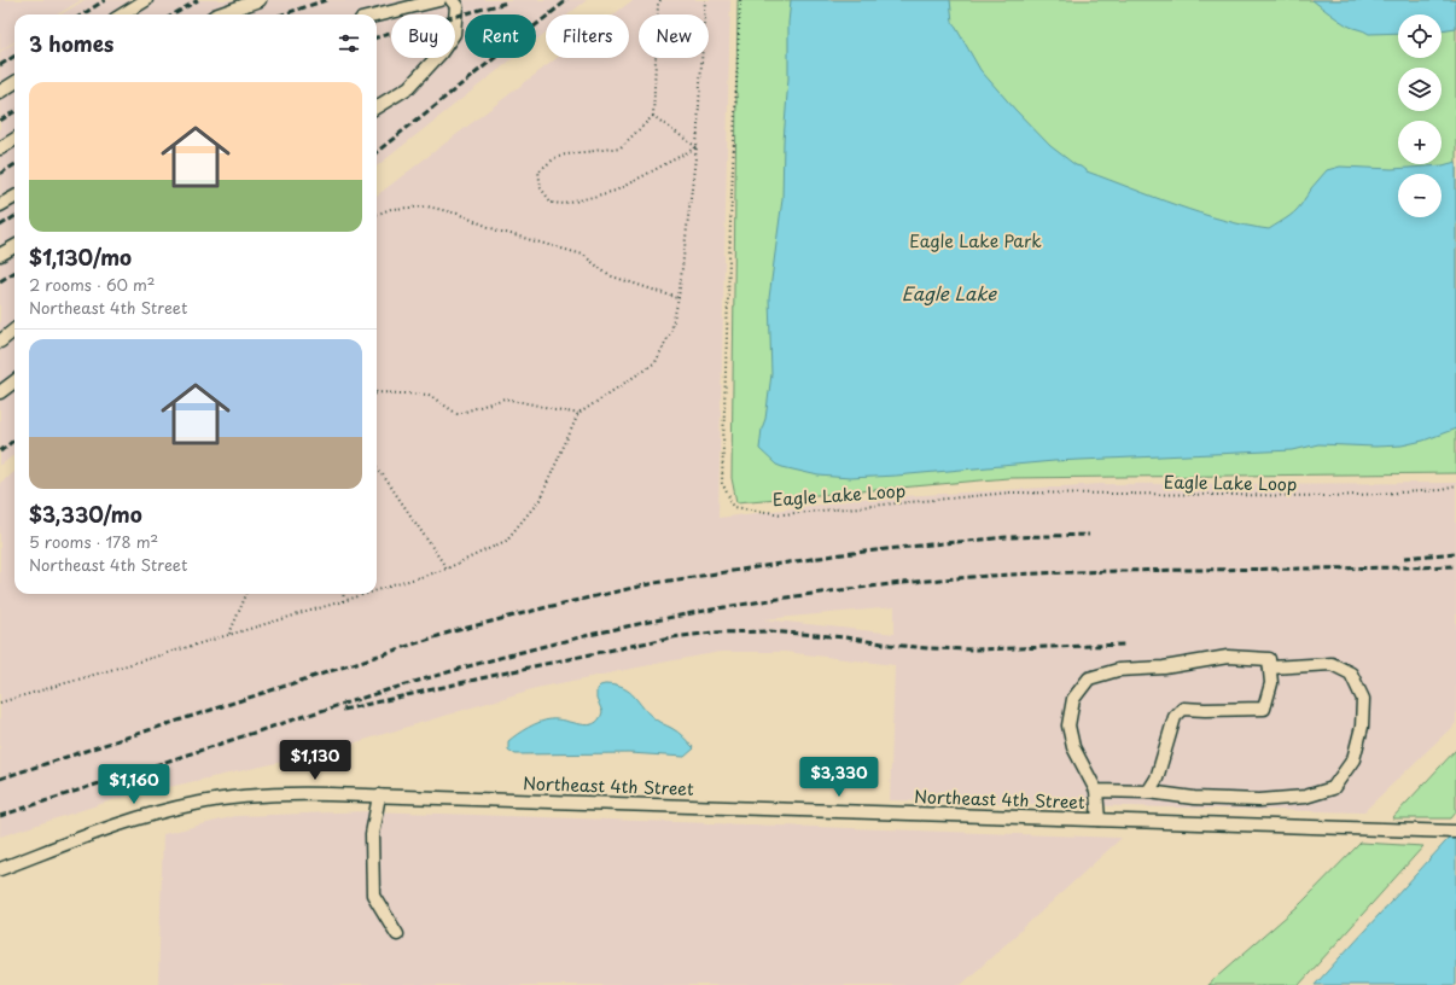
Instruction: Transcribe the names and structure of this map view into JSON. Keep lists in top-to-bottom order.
{
  "streets": {
    "street": ["Northeast 4th Street"],
    "path": ["Eagle Lake Loop"]
  },
  "water": ["Eagle Lake"],
  "parks": ["Eagle Lake Park"],
  "page": {
    "map_buttons": ["+", "−"],
    "chip": [
      "Buy",
      "Rent",
      "Filters",
      "New"
    ],
    "heading": "3 homes",
    "list": [
      {
        "name": "$1,130/mo",
        "note": "2 rooms · 60 m² · Northeast 4th Street"
      },
      {
        "name": "$3,330/mo",
        "note": "5 rooms · 178 m² · Northeast 4th Street"
      }
    ],
    "price": ["$1,130", "$3,330", "$1,160"]
  }
}
